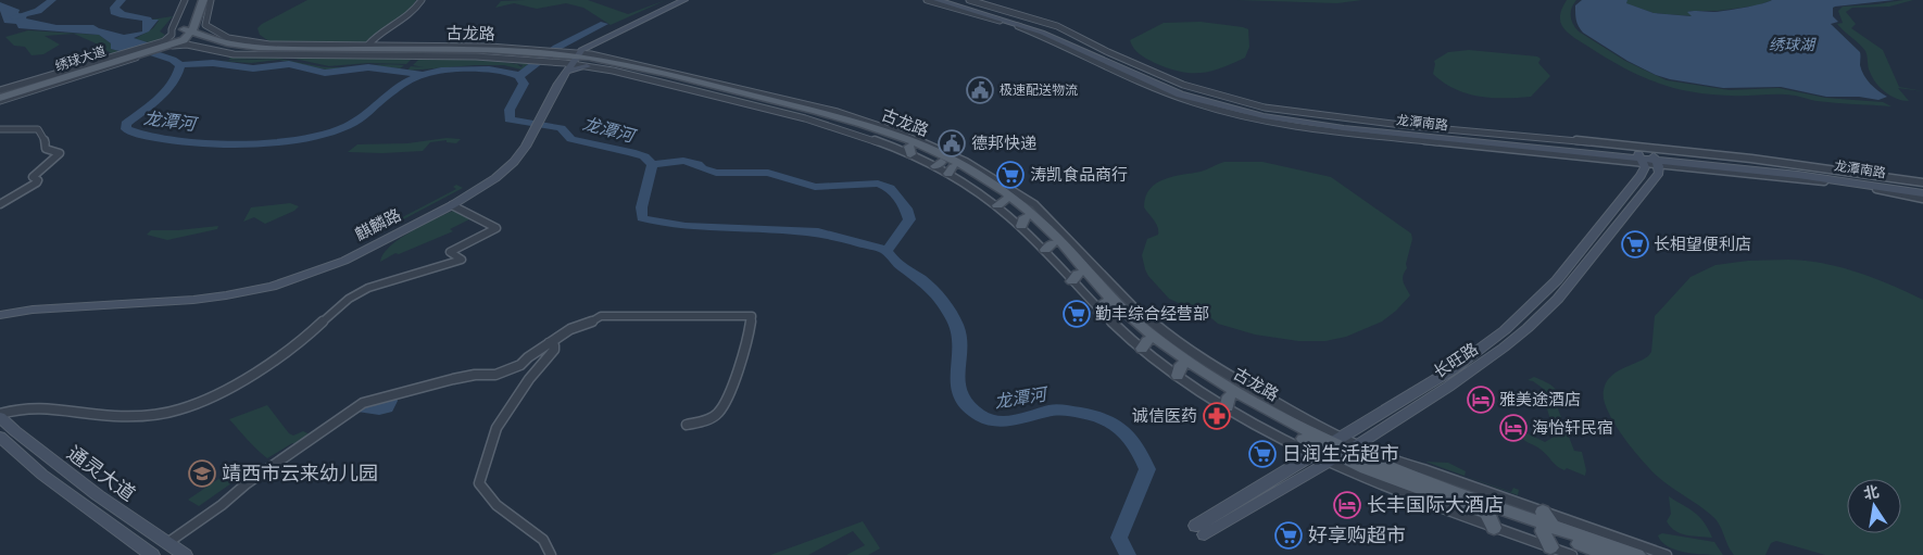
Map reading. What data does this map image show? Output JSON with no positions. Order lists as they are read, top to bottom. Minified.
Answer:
{"streets":{"main road":["古龙路","绣球大道","龙潭南路","麒麟路","长旺路","通灵大道"]},"crossings":[["古龙路","绣球大道"],["古龙路","麒麟路"],["古龙路","长旺路"],["龙潭南路","长旺路"]],"water":["绣球湖","龙潭河"],"places":{"public building":["极速配送物流","德邦快递"],"supermarket":["涛凯食品商行","长相望便利店","勤丰综合经营部","日润生活超市","好享购超市"],"hotel":["雅美途酒店","海怡轩民宿","长丰国际大酒店"],"pharmacy":["诚信医药"],"school or university":["靖西市云来幼儿园"]},"north":"top"}
